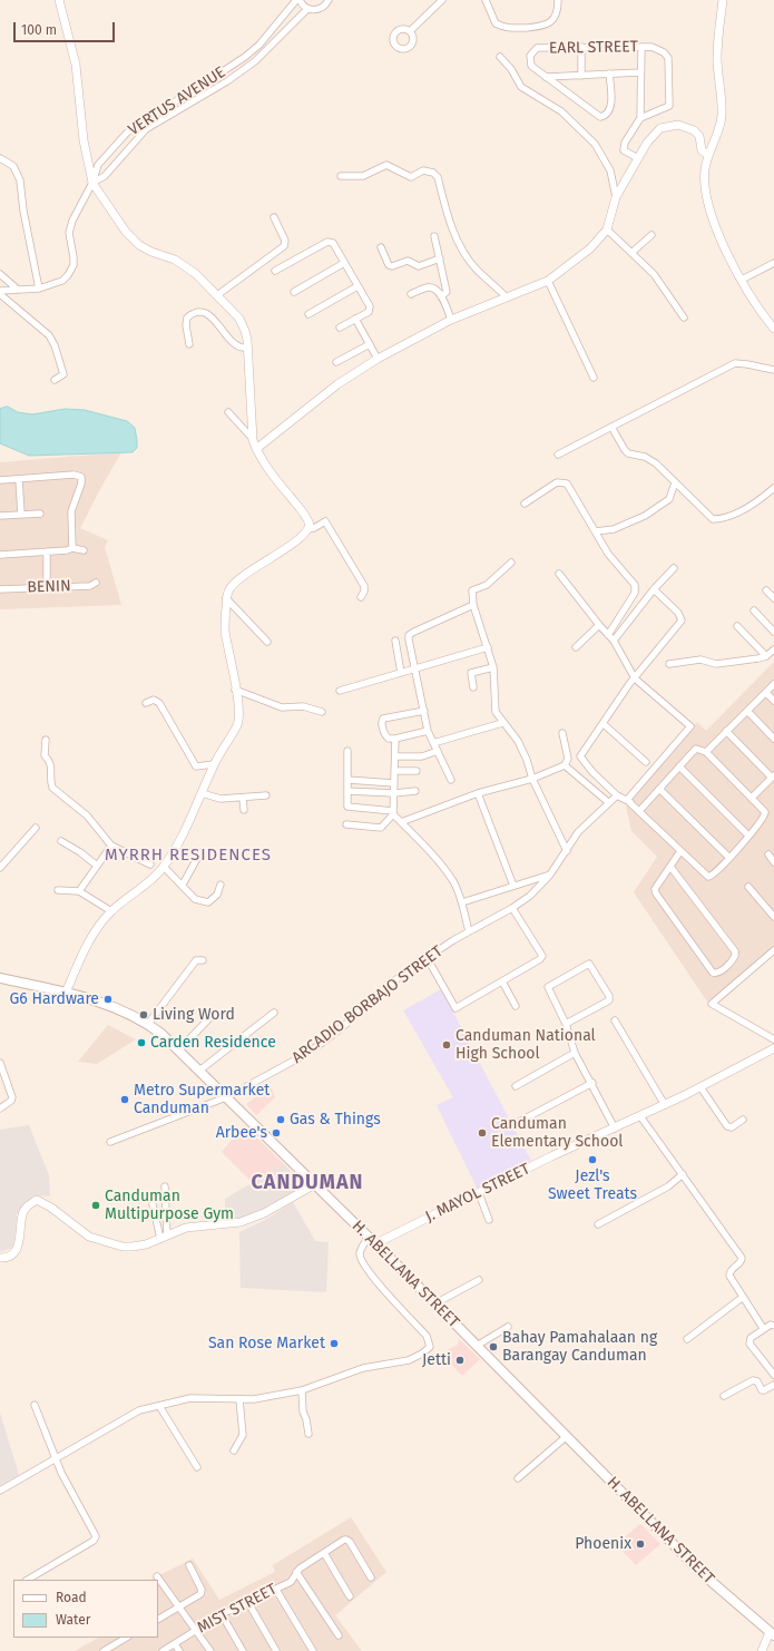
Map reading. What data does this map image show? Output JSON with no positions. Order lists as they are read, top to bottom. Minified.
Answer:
{"streets":{"main road":["H. ABELLANA STREET"],"street":["EARL STREET","VERTUS AVENUE","BENIN","ARCADIO BORBAJO STREET","J. MAYOL STREET","MIST STREET"]},"crossings":[["ARCADIO BORBAJO STREET","H. ABELLANA STREET"],["J. MAYOL STREET","H. ABELLANA STREET"]],"districts":["MYRRH RESIDENCES","CANDUMAN"],"places":["G6 Hardware","Living Word","Carden Residence","Canduman National High School","Metro Supermarket Canduman","Gas & Things","Arbee's","Canduman Elementary School","Jezl's Sweet Treats","Canduman Multipurpose Gym","San Rose Market","Bahay Pamahalaan ng Barangay Canduman","Jetti","Phoenix"],"legend":["Road","Water"],"scale_bar":"100 m"}
